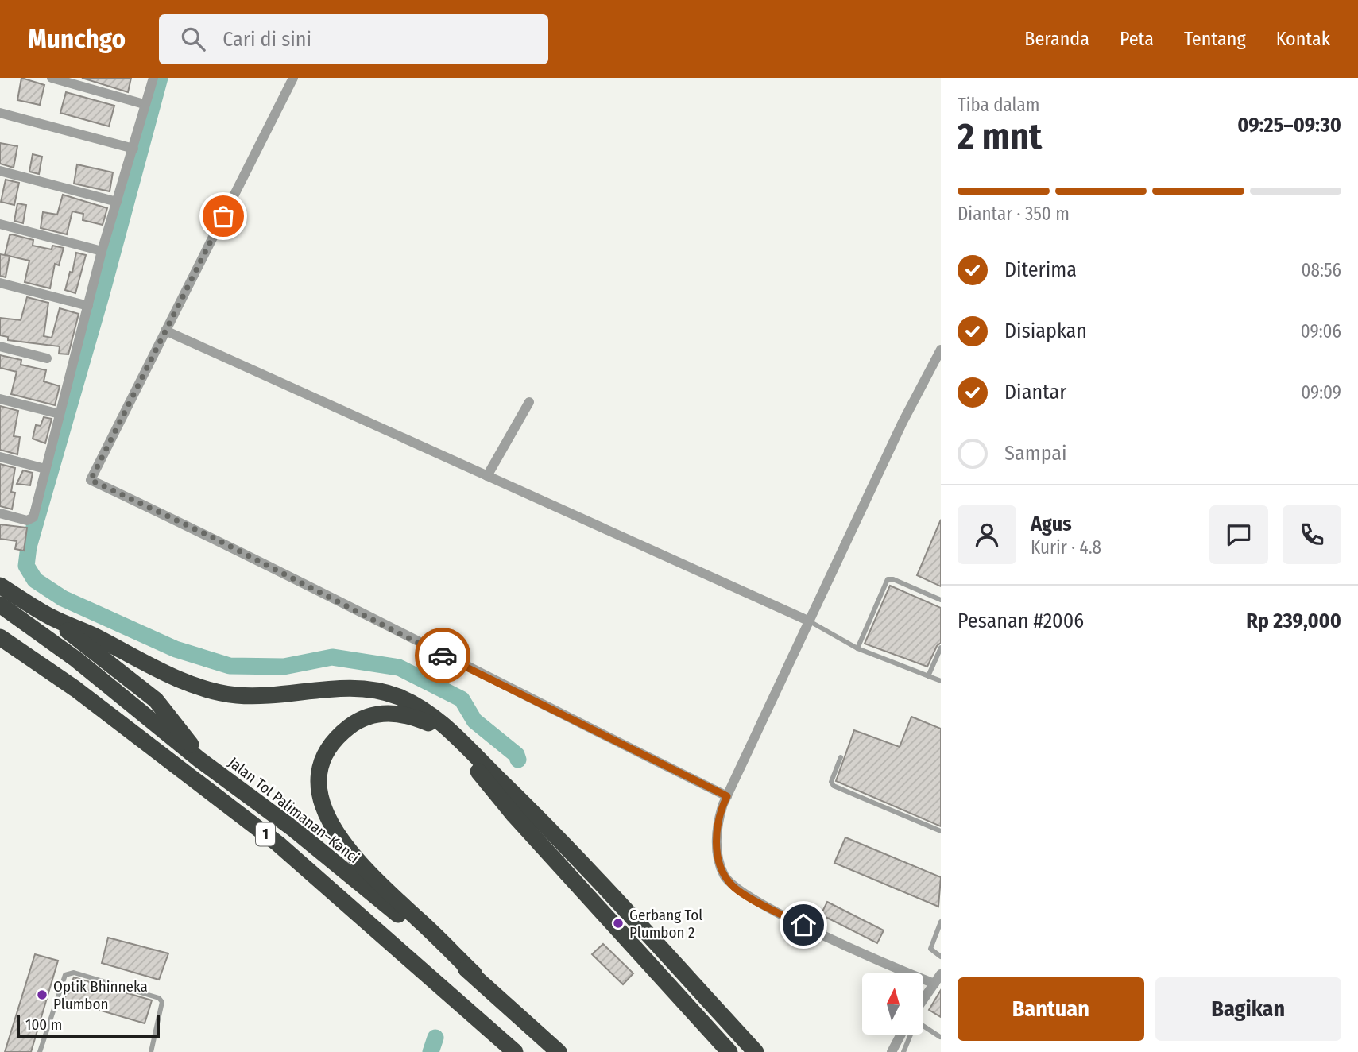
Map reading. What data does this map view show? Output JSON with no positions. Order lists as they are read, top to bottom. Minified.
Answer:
{"streets":{"highway":["Jalan Tol Palimanan–Kanci","1"]},"places":["Gerbang Tol Plumbon 2","Optik Bhinneka Plumbon"],"scale_bar":"100 m","north":"top","page":{"header":"Munchgo","search":"Cari di sini","nav":["Beranda","Peta","Tentang","Kontak"],"heading":["2 mnt","Tiba dalam","09:25–09:30"],"panel":["Agus","Kurir · 4.8","Pesanan #2006","Rp 239,000"],"bar":"Diantar · 350 m","list":[["Diterima","08:56"],["Disiapkan","09:06"],["Diantar","09:09"],"Sampai"],"buttons":["Bantuan","Bagikan"],"scale":"100 m"}}
